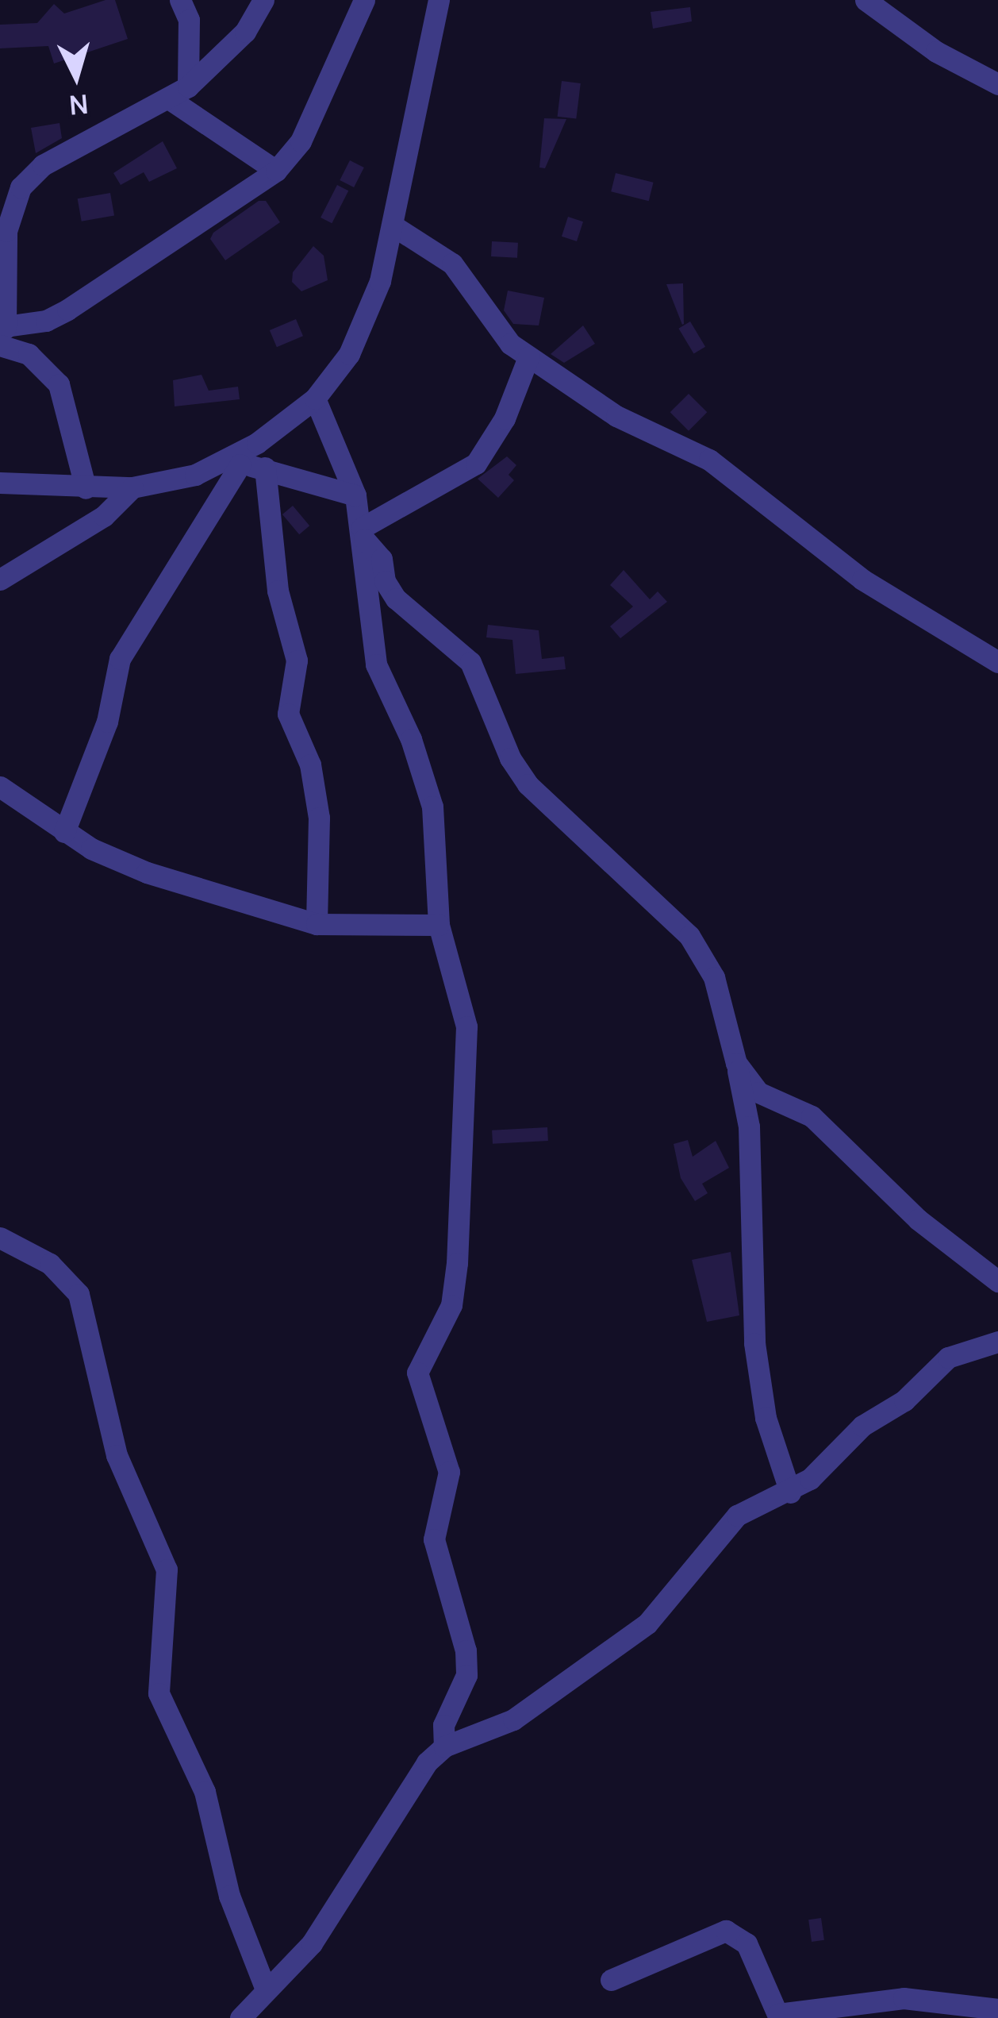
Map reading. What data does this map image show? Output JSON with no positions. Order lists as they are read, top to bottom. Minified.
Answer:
{"north":"bottom"}
